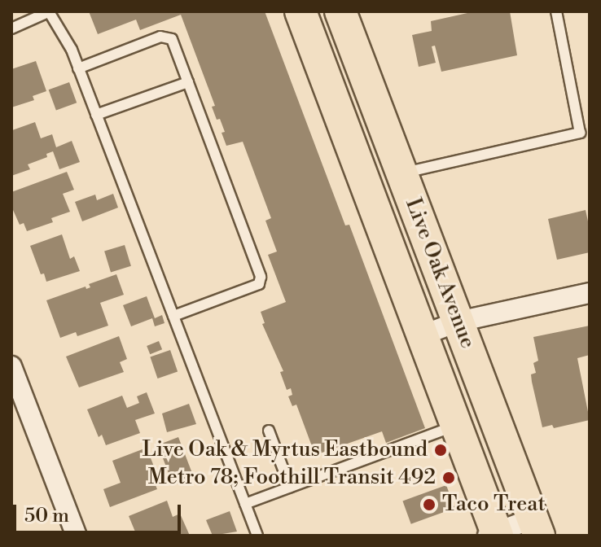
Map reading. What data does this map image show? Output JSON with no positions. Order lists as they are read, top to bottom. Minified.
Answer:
{"streets":{"main road":["Live Oak Avenue"]},"places":["Live Oak & Myrtus Eastbound","Metro 78; Foothill Transit 492","Taco Treat"],"scale_bar":"50 m"}
